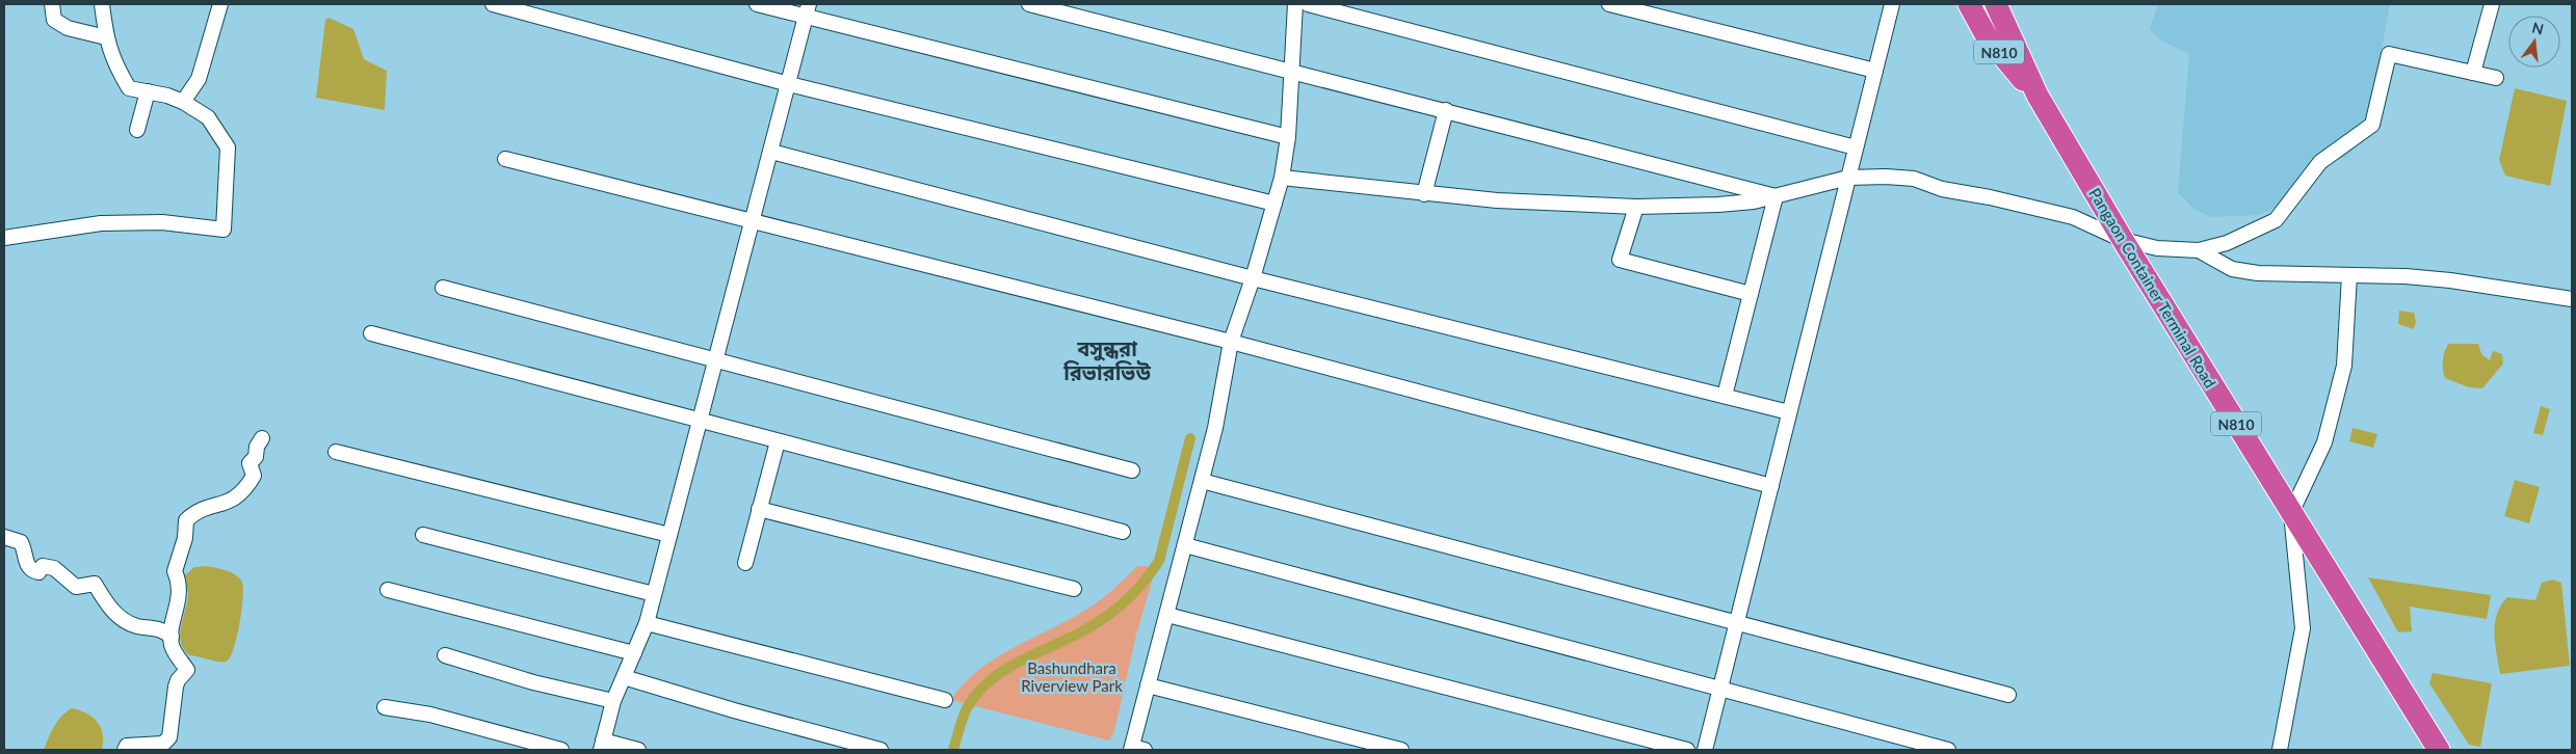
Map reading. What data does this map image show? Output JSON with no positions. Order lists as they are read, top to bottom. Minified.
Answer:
{"streets":{"highway":["N810","Pangaon Container Terminal Road"]},"crossings":[["N810","Pangaon Container Terminal Road"]],"districts":["বসুন্ধরা রিভারভিউ"],"parks":["Bashundhara Riverview Park"],"north":"top"}
